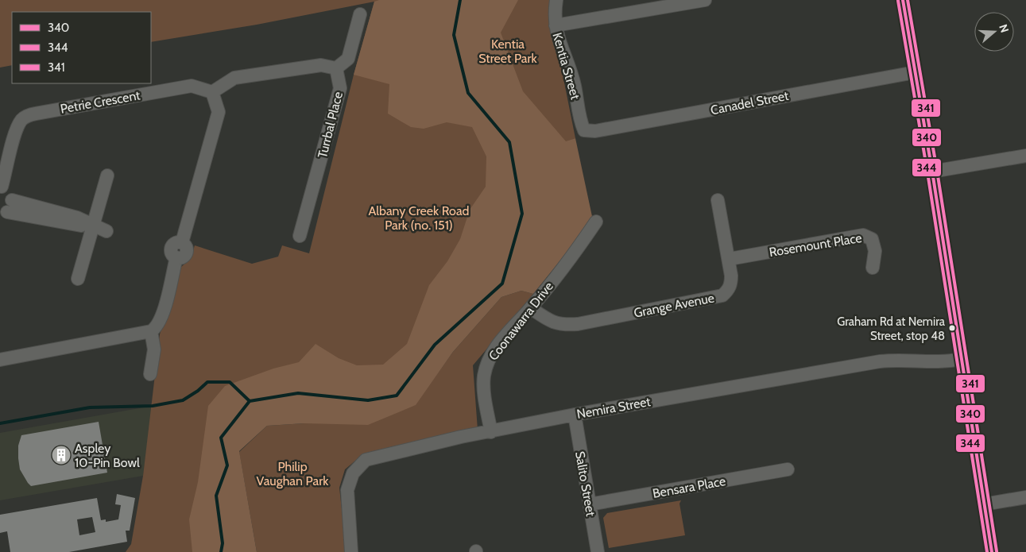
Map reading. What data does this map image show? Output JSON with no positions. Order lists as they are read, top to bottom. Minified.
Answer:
{"streets":{"street":["Kentia Street","Petrie Crescent","Canadel Street","Turrbal Place","Rosemount Place","Grange Avenue","Coonawarra Drive","Nemira Street","Salito Street","Bensara Place"]},"crossings":[["Kentia Street","Canadel Street"],["Rosemount Place","Grange Avenue"],["Grange Avenue","Coonawarra Drive"],["Coonawarra Drive","Nemira Street"],["Nemira Street","Salito Street"],["Salito Street","Bensara Place"]],"parks":["Kentia Street Park","Albany Creek Road Park (no. 151)","Philip Vaughan Park"],"places":{"other":["Graham Rd at Nemira Street, stop 48"],"building":["Aspley 10-Pin Bowl"]},"lines":["transit line 340","transit line 341","transit line 344"],"legend":["340","344","341"],"north":"right"}
